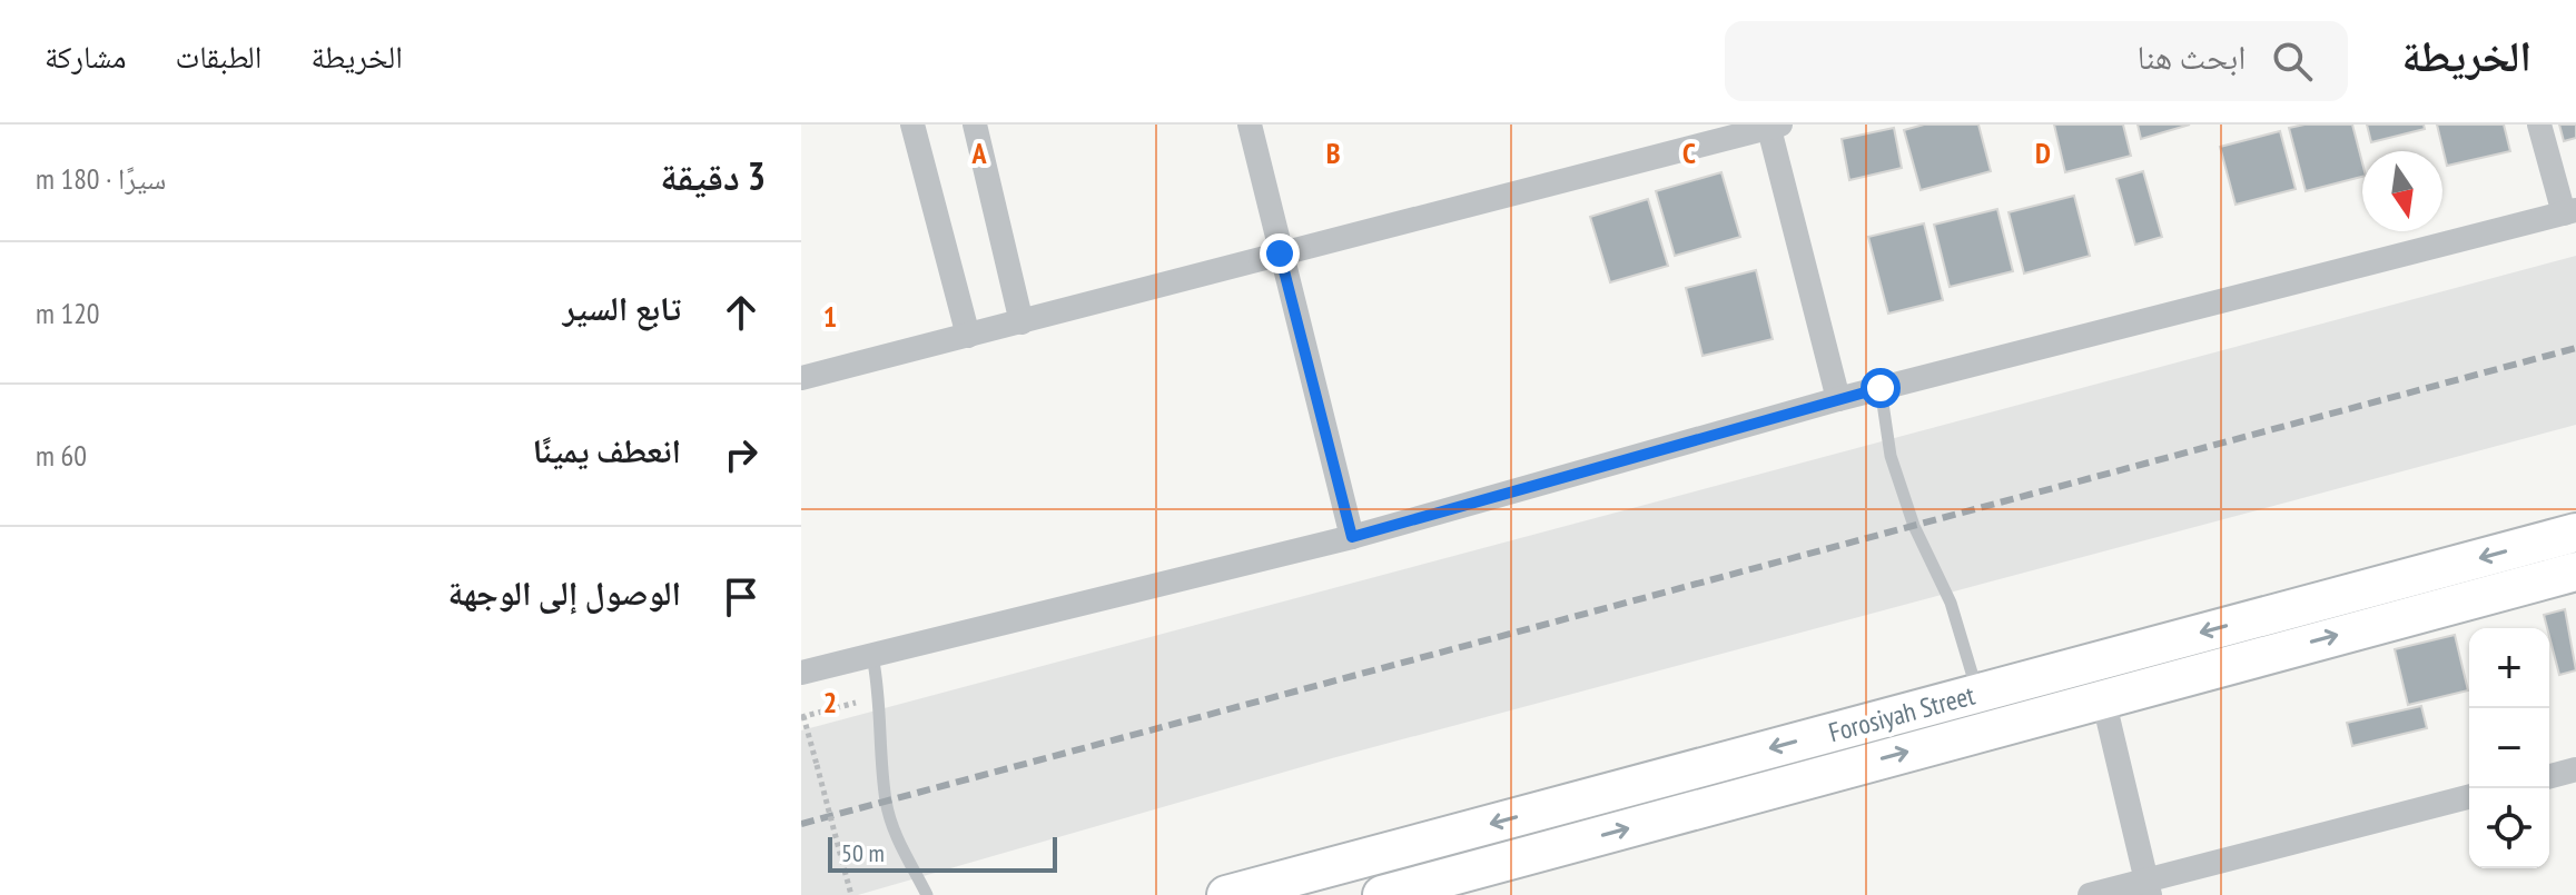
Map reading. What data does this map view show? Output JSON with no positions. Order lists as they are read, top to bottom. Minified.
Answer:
{"streets":{"main road":["Forosiyah Street"]},"scale_bar":"50 m","north":"bottom","page":{"header":"الخريطة","search":"ابحث هنا","nav":["الخريطة","الطبقات","مشاركة"],"heading":["3 دقيقة","سيرًا · 180 m"],"list":[["تابع السير","120 m"],["انعطف يمينًا","60 m"],"الوصول إلى الوجهة"],"map_buttons":["+","−"],"scale":"50 m"},"grid":{"columns":["A","B","C","D"],"rows":["1","2"]}}
